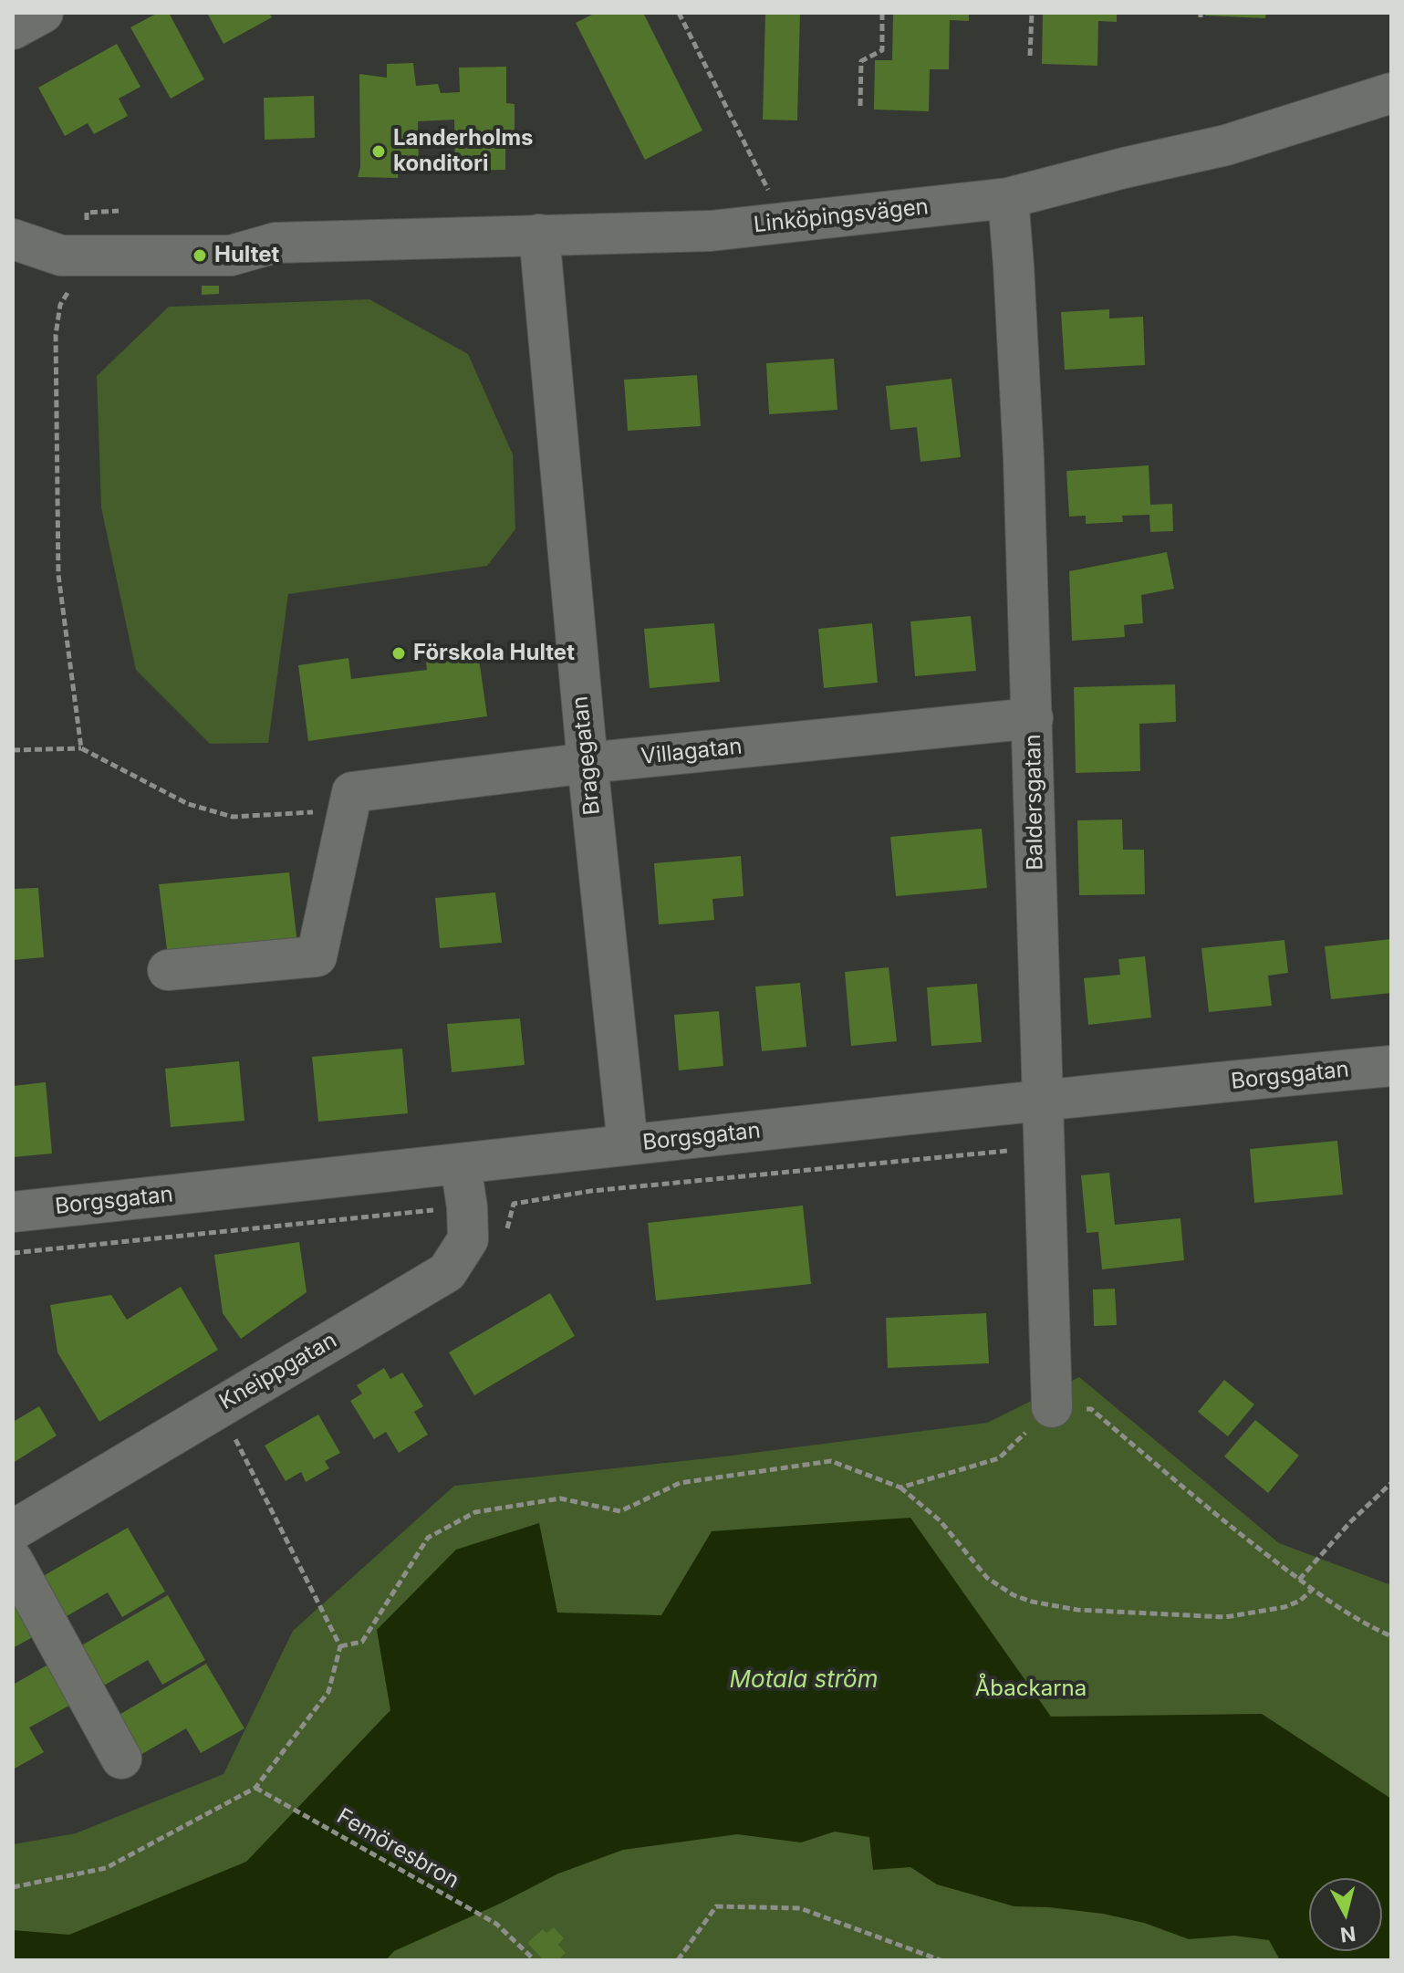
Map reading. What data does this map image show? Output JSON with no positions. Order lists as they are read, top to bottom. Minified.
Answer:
{"streets":{"street":["Linköpingsvägen","Villagatan","Bragegatan","Baldersgatan","Borgsgatan","Kneippgatan"],"path":["Femöresbron"]},"crossings":[["Linköpingsvägen","Bragegatan"],["Linköpingsvägen","Baldersgatan"],["Villagatan","Bragegatan"],["Villagatan","Baldersgatan"],["Bragegatan","Borgsgatan"],["Baldersgatan","Borgsgatan"],["Borgsgatan","Kneippgatan"]],"water":["Motala ström"],"parks":["Åbackarna"],"places":["Landerholms konditori","Hultet","Förskola Hultet"],"north":"bottom"}
